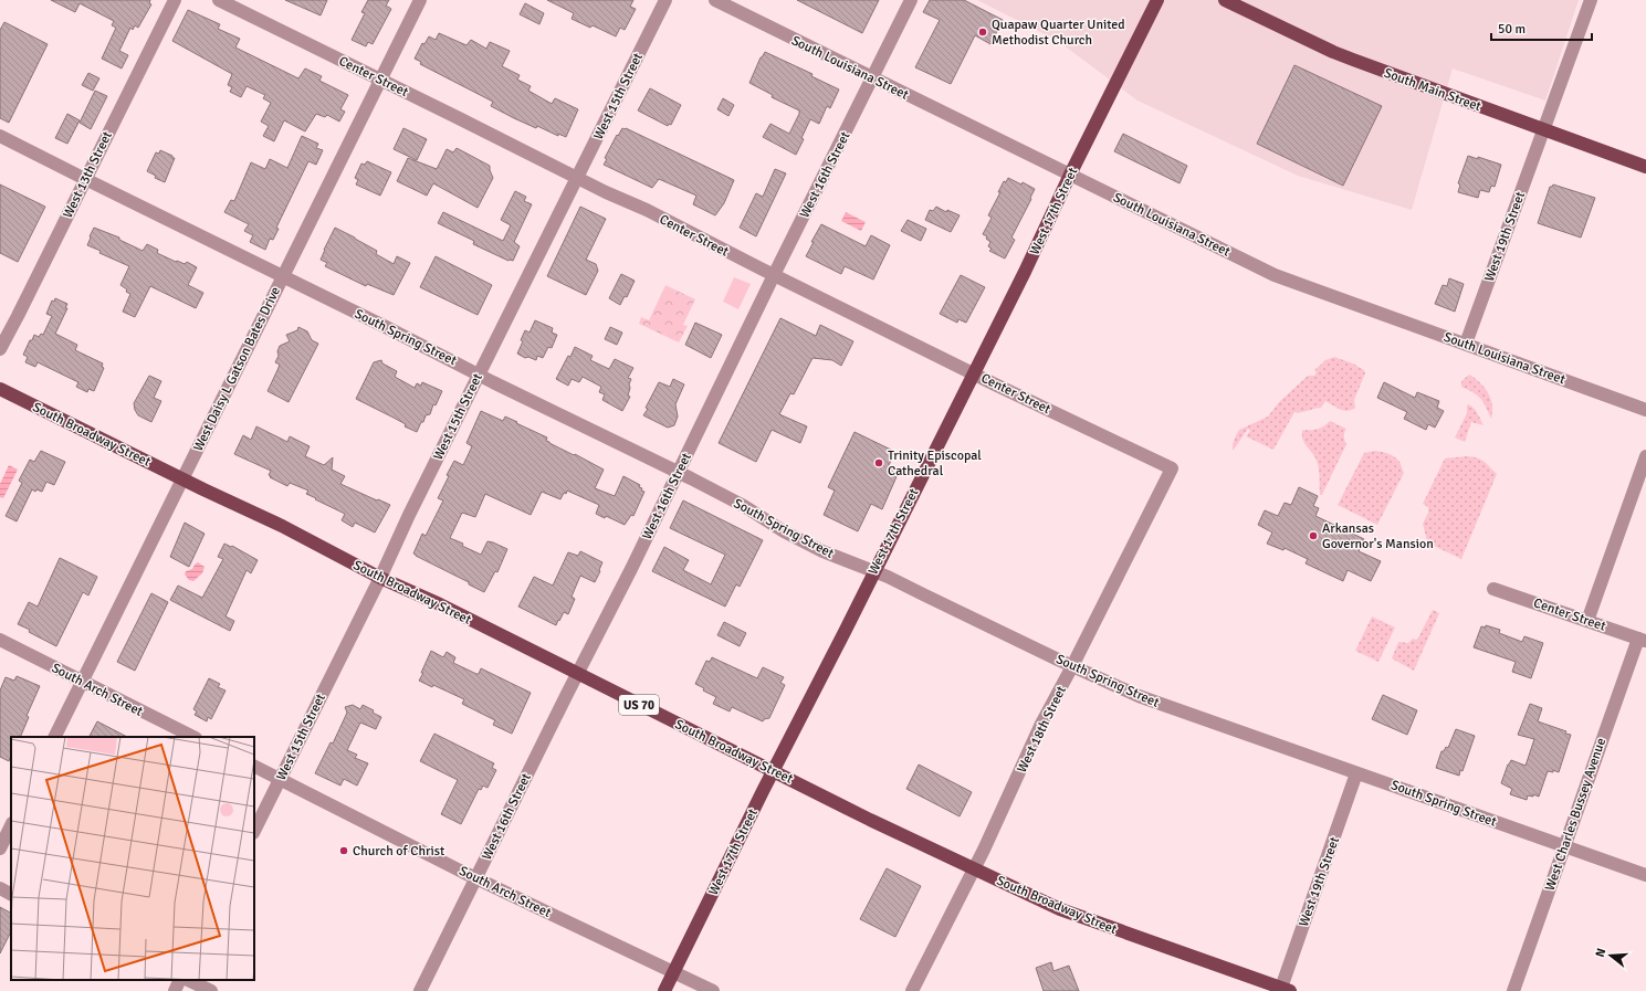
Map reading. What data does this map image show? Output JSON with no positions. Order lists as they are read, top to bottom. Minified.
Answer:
{"streets":{"main road":["South Main Street","West 17th Street","South Broadway Street","US 70"],"street":["South Louisiana Street","Center Street","West 15th Street","West 13th Street","West 16th Street","West 19th Street","South Spring Street","West Daisy L Gatson Bates Drive","South Arch Street","West 18th Street","West Charles Bussey Avenue"]},"crossings":[["South Louisiana Street","West 16th Street"],["South Louisiana Street","West 17th Street"],["South Louisiana Street","West 19th Street"],["Center Street","West 15th Street"],["Center Street","West 16th Street"],["Center Street","West 17th Street"],["Center Street","West Daisy L Gatson Bates Drive"],["Center Street","West 18th Street"],["Center Street","West Charles Bussey Avenue"],["South Main Street","West 19th Street"],["West 15th Street","South Spring Street"],["West 15th Street","South Broadway Street"],["West 15th Street","South Arch Street"],["West 13th Street","South Spring Street"],["West 16th Street","South Spring Street"],["West 16th Street","South Broadway Street"],["West 16th Street","South Arch Street"],["West 17th Street","South Spring Street"],["West 17th Street","South Broadway Street"],["West 17th Street","South Arch Street"],["West 19th Street","South Spring Street"],["West 19th Street","South Broadway Street"],["South Spring Street","West Daisy L Gatson Bates Drive"],["South Spring Street","West 18th Street"],["South Spring Street","West Charles Bussey Avenue"],["West Daisy L Gatson Bates Drive","South Broadway Street"],["West Daisy L Gatson Bates Drive","South Arch Street"],["South Broadway Street","West 18th Street"]],"places":["Quapaw Quarter United Methodist Church","Trinity Episcopal Cathedral","Arkansas Governor's Mansion","Church of Christ"],"scale_bar":"50 m","north":"left"}
